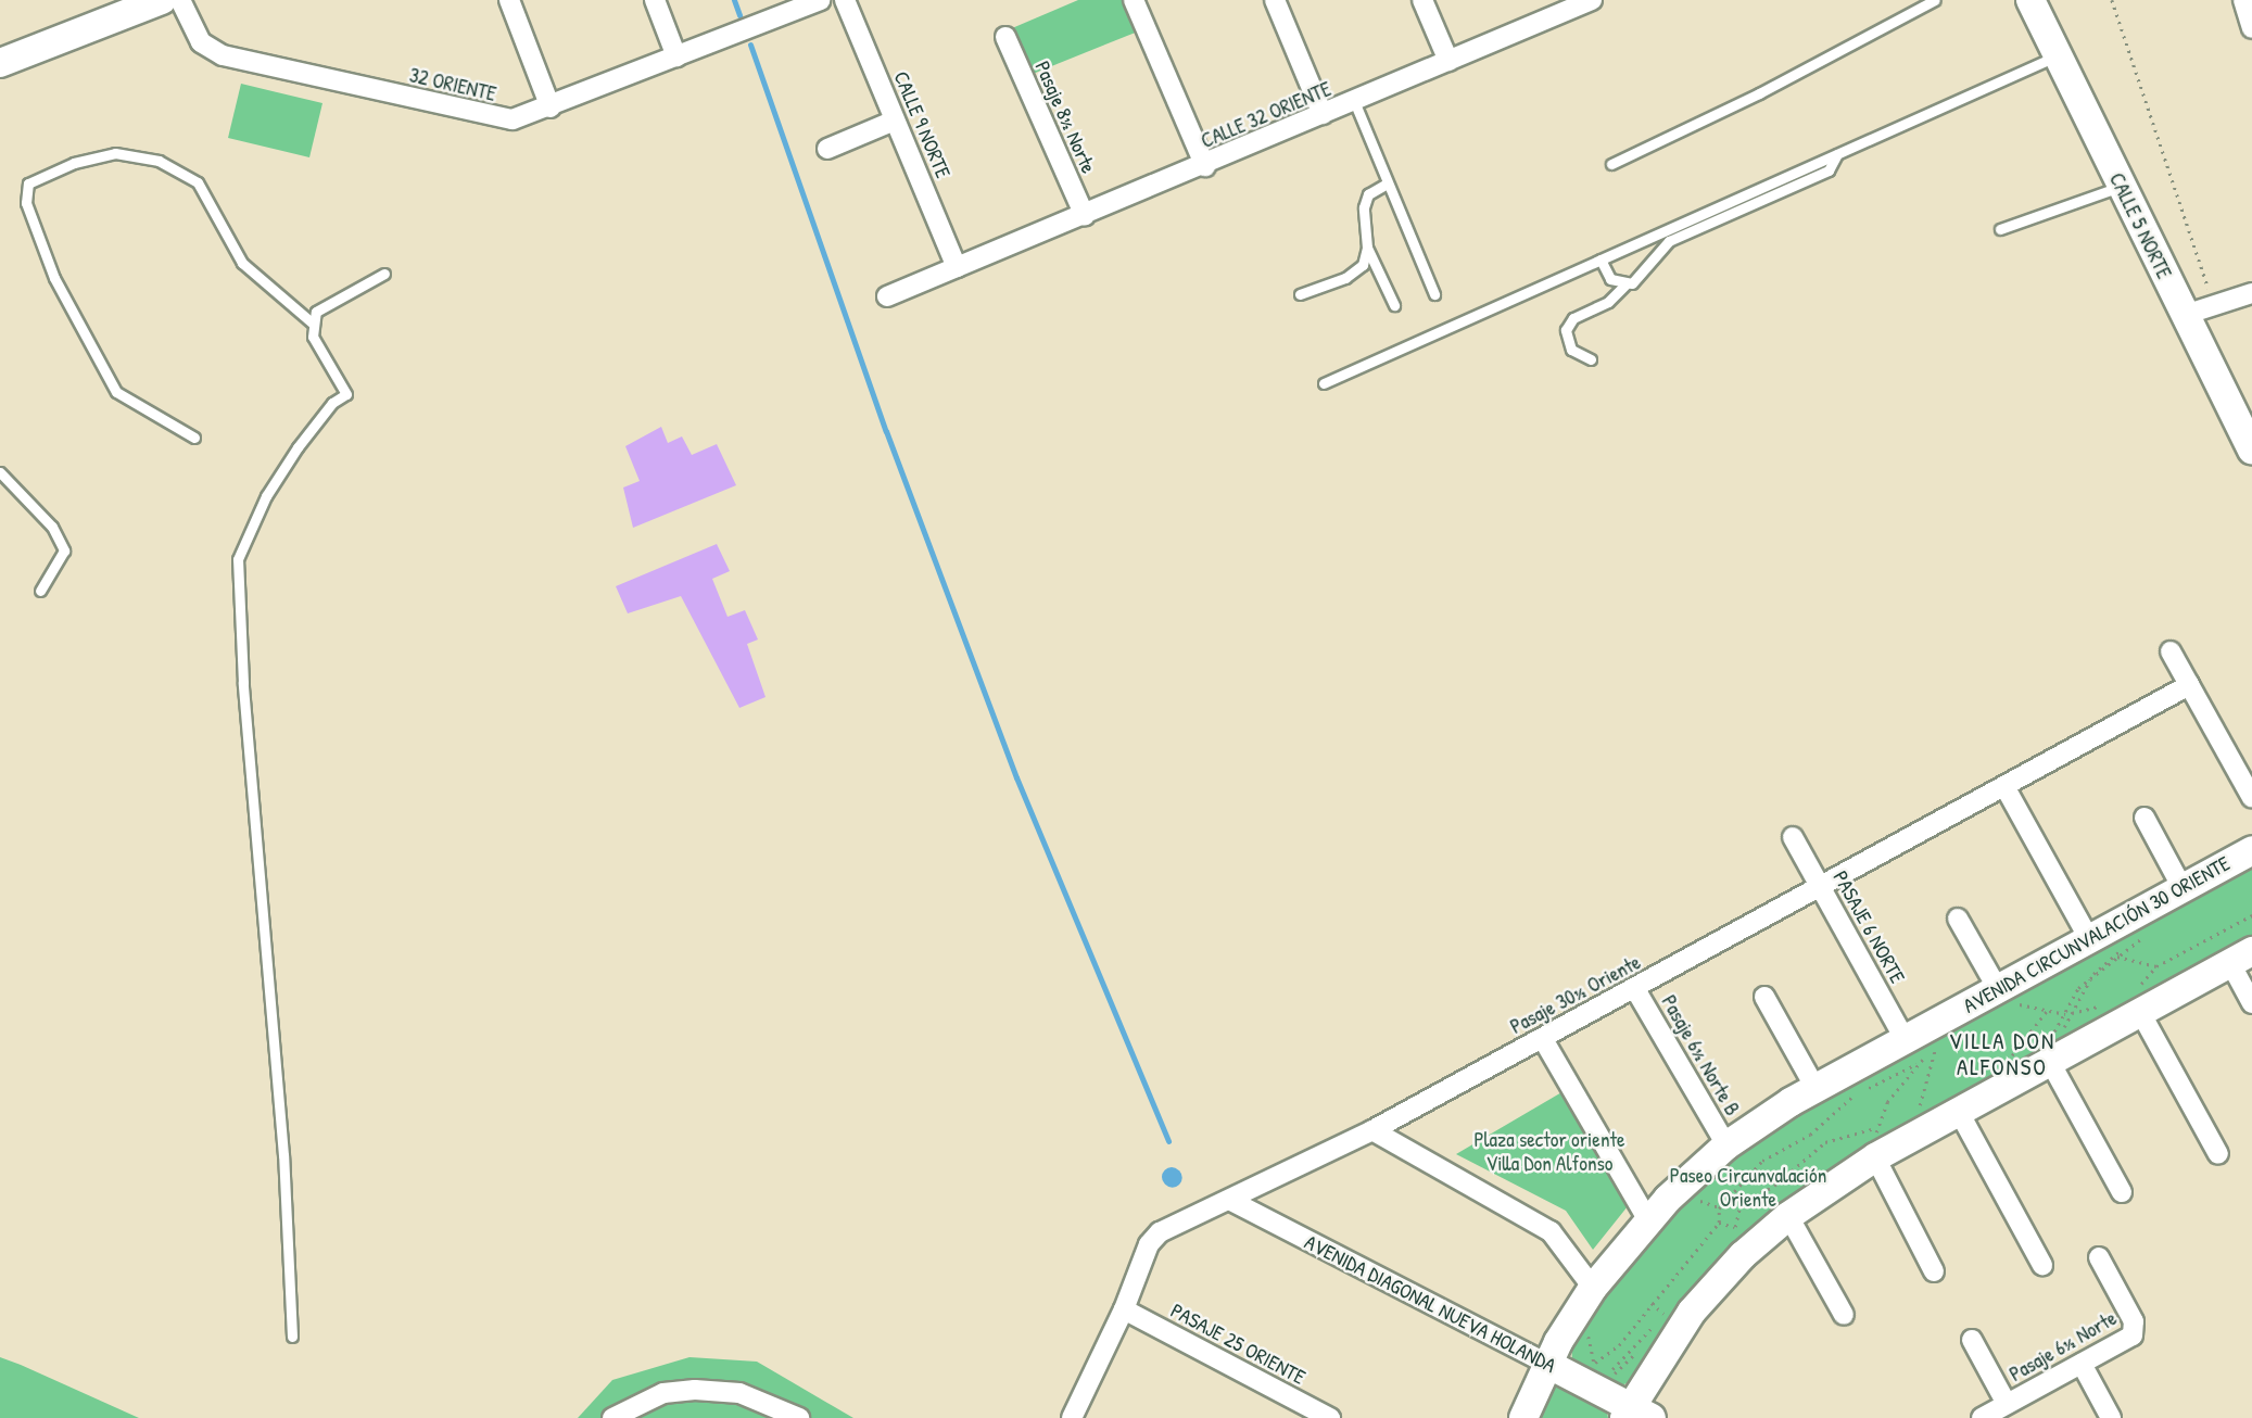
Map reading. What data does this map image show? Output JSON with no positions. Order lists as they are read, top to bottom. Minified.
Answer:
{"streets":{"street":["32 ORIENTE","CALLE 32 ORIENTE","Pasaje 8½ Norte","CALLE 9 NORTE","CALLE 5 NORTE","PASAJE 6 NORTE","AVENIDA CIRCUNVALACIÓN 30 ORIENTE","Pasaje 30½ Oriente","Pasaje 6½ Norte B","AVENIDA DIAGONAL NUEVA HOLANDA","PASAJE 25 ORIENTE","Pasaje 6½ Norte"]},"crossings":[["CALLE 32 ORIENTE","Pasaje 8½ Norte"],["CALLE 32 ORIENTE","CALLE 9 NORTE"],["PASAJE 6 NORTE","AVENIDA CIRCUNVALACIÓN 30 ORIENTE"],["PASAJE 6 NORTE","Pasaje 30½ Oriente"],["AVENIDA CIRCUNVALACIÓN 30 ORIENTE","Pasaje 6½ Norte B"],["AVENIDA CIRCUNVALACIÓN 30 ORIENTE","AVENIDA DIAGONAL NUEVA HOLANDA"],["Pasaje 30½ Oriente","Pasaje 6½ Norte B"],["Pasaje 30½ Oriente","AVENIDA DIAGONAL NUEVA HOLANDA"],["Pasaje 30½ Oriente","PASAJE 25 ORIENTE"]],"districts":["VILLA DON ALFONSO"],"parks":["Plaza sector oriente Villa Don Alfonso","Paseo Circunvalación Oriente"]}
